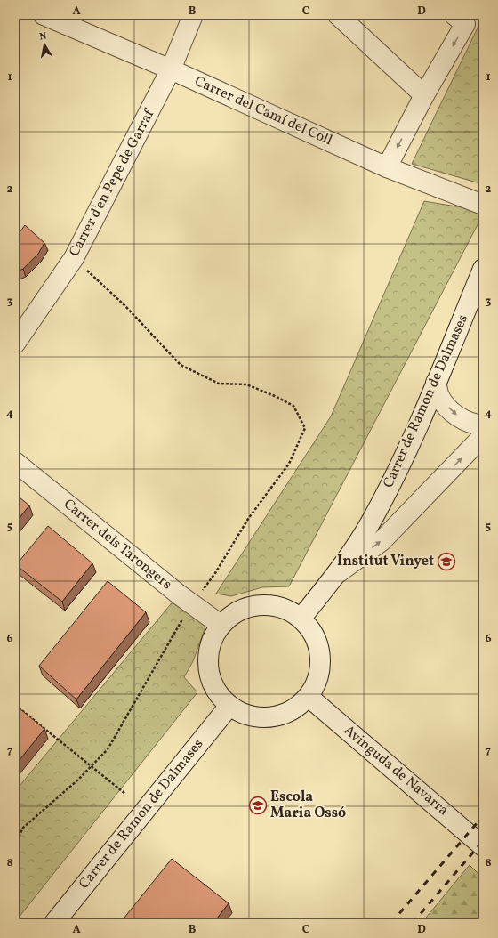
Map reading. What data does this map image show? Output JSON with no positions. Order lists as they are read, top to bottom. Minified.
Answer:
{"streets":{"street":["Carrer del Camí del Coll","Carrer d'en Pepe de Garraf","Carrer de Ramon de Dalmases","Carrer dels Tarongers","Avinguda de Navarra"]},"crossings":[["Carrer del Camí del Coll","Carrer d'en Pepe de Garraf"],["Carrer de Ramon de Dalmases","Carrer dels Tarongers"],["Carrer de Ramon de Dalmases","Avinguda de Navarra"],["Carrer dels Tarongers","Avinguda de Navarra"]],"places":{"school or university":["Institut Vinyet","Escola Maria Ossó"]},"north":"top","grid":{"columns":["A","B","C","D"],"rows":["1","2","3","4","5","6","7","8"]}}
